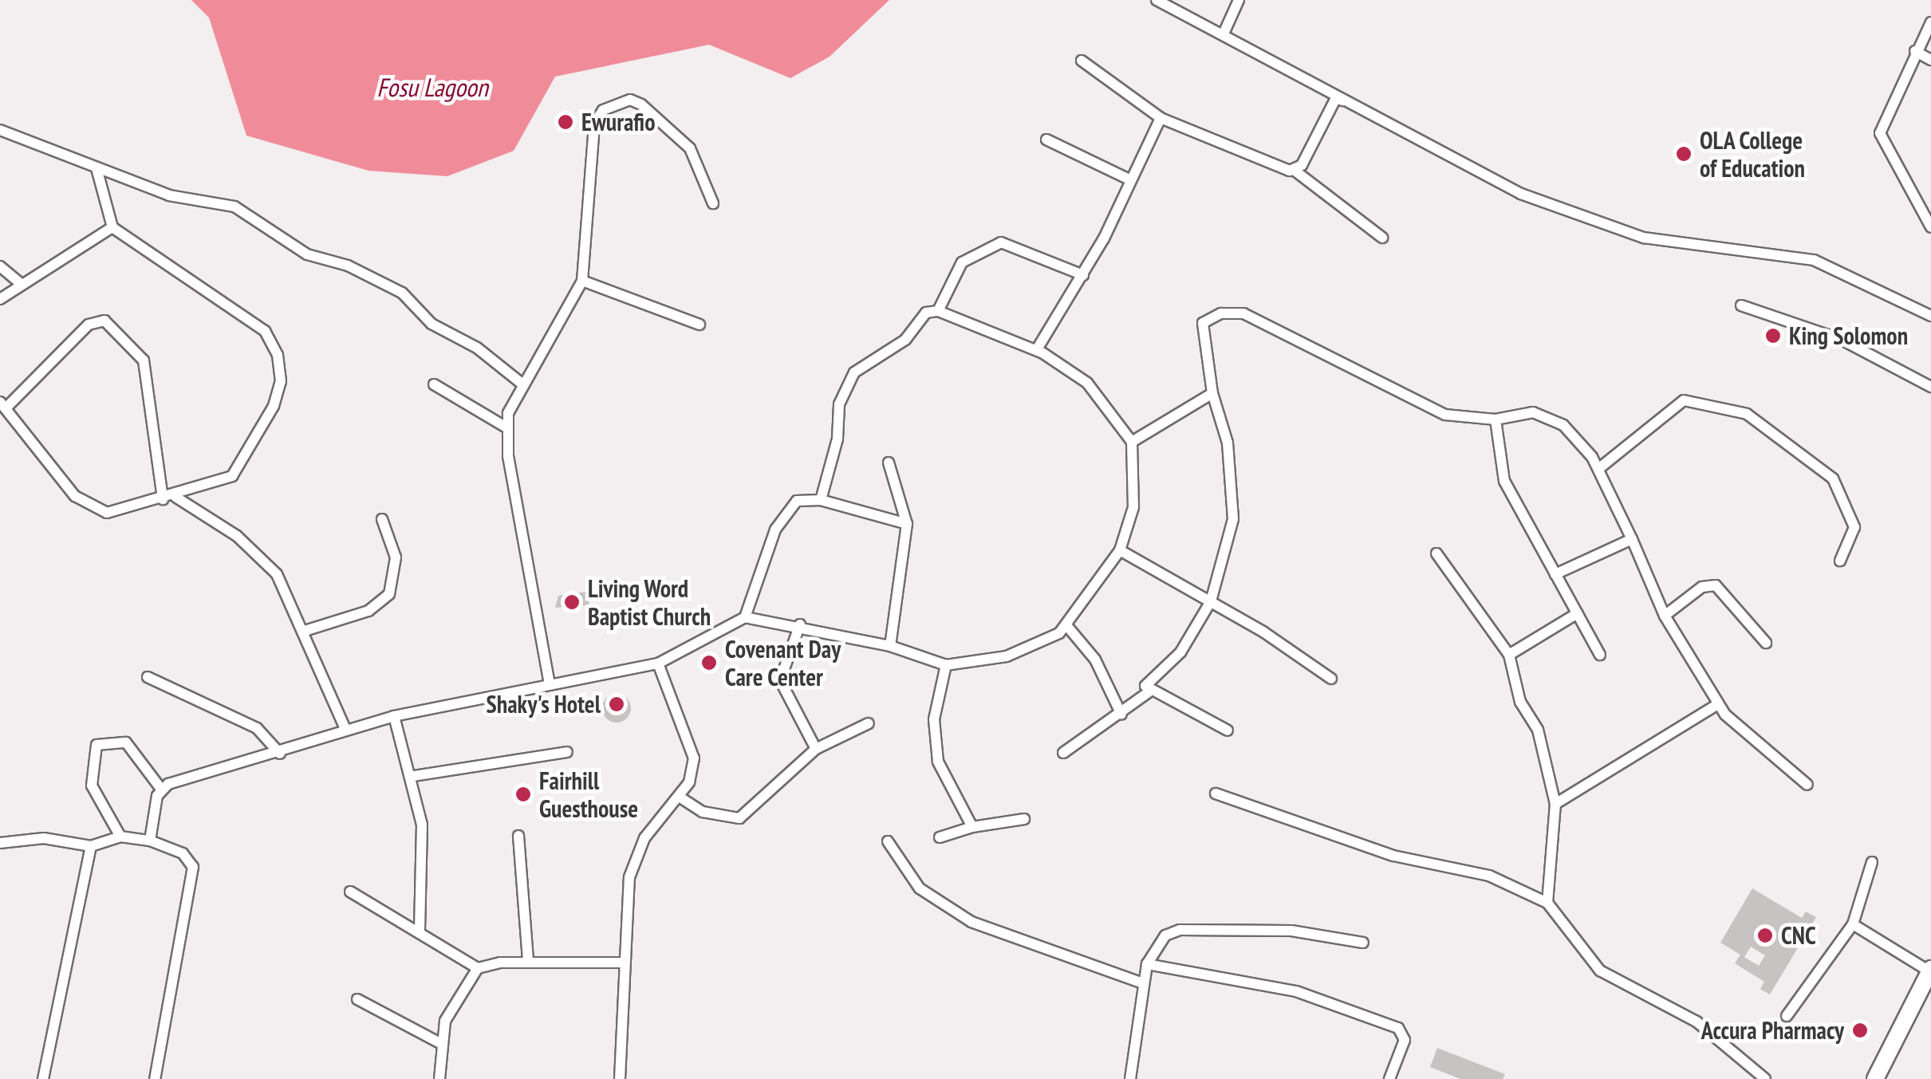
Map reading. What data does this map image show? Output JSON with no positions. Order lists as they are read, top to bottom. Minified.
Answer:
{"water":["Fosu Lagoon"],"places":["Ewurafio","OLA College of Education","King Solomon","Living Word Baptist Church","Covenant Day Care Center","Shaky's Hotel","Fairhill Guesthouse","CNC","Accura Pharmacy"]}
